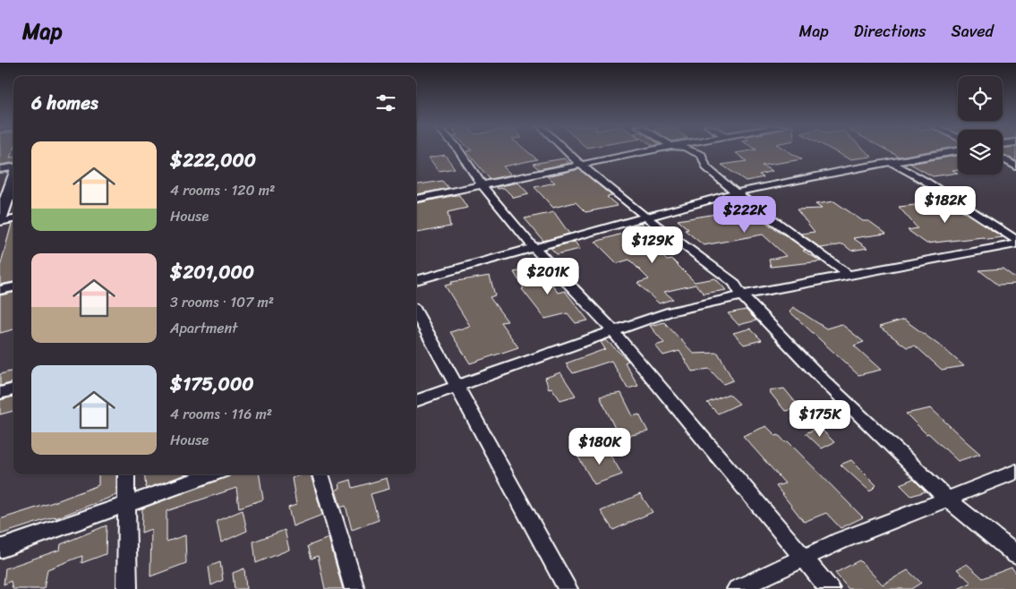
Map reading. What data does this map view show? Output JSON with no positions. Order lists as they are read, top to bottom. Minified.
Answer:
{"page":{"header":"Map","nav":["Map","Directions","Saved"],"heading":"6 homes","list":[{"name":"$222,000","note":"4 rooms · 120 m² · House"},{"name":"$201,000","note":"3 rooms · 107 m² · Apartment"},{"name":"$175,000","note":"4 rooms · 116 m² · House"}],"price":["$182K","$222K","$129K","$201K","$175K","$180K"]}}
